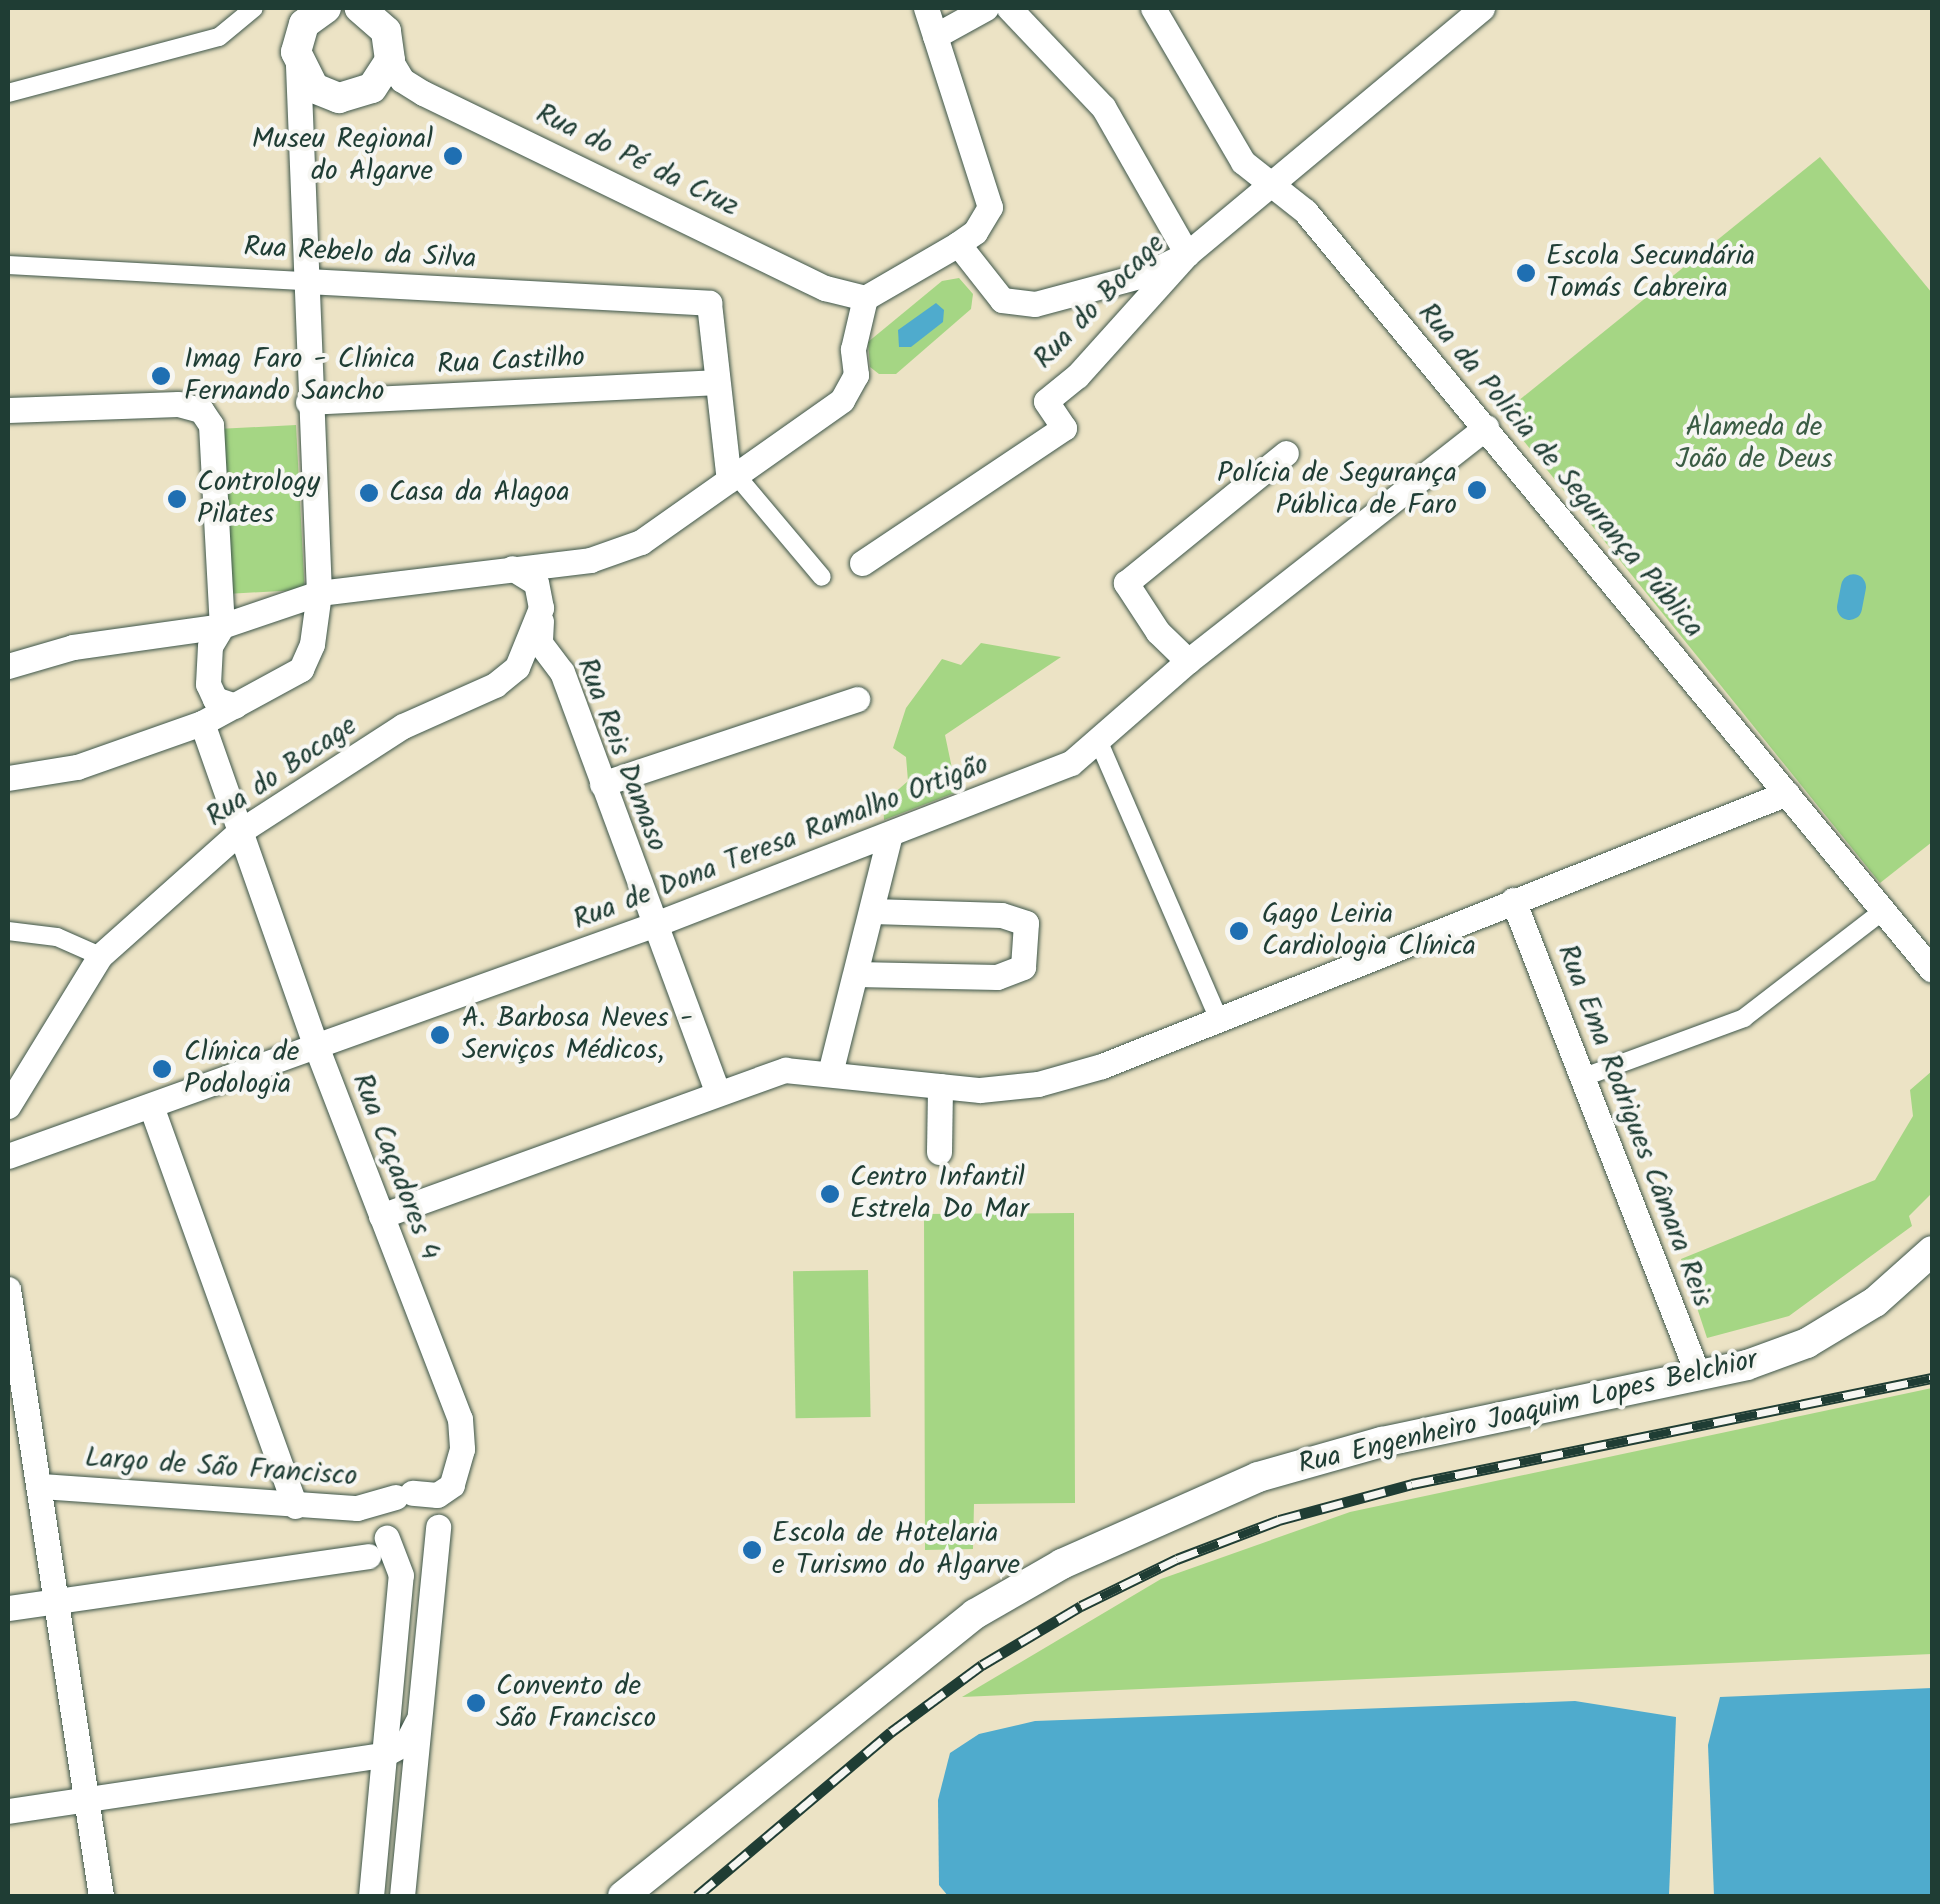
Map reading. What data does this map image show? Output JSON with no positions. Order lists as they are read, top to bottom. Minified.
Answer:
{"streets":{"street":["Rua do Pé da Cruz","Rua Rebelo da Silva","Rua do Bocage","Rua Castilho","Rua da Polícia de Segurança Pública","Rua Reis Damaso","Rua de Dona Teresa Ramalho Ortigão","Rua Ema Rodrigues Câmara Reis","Rua Caçadores 4","Rua Engenheiro Joaquim Lopes Belchior","Largo de São Francisco"]},"crossings":[["Rua Rebelo da Silva","Rua Castilho"],["Rua do Bocage","Rua da Polícia de Segurança Pública"],["Rua do Bocage","Rua Reis Damaso"],["Rua do Bocage","Rua Caçadores 4"],["Rua da Polícia de Segurança Pública","Rua de Dona Teresa Ramalho Ortigão"],["Rua Reis Damaso","Rua de Dona Teresa Ramalho Ortigão"],["Rua de Dona Teresa Ramalho Ortigão","Rua Caçadores 4"],["Rua Ema Rodrigues Câmara Reis","Rua Engenheiro Joaquim Lopes Belchior"],["Rua Caçadores 4","Largo de São Francisco"]],"parks":["Alameda de João de Deus"],"places":["Museu Regional do Algarve","Escola Secundária Tomás Cabreira","Imag Faro - Clínica Fernando Sancho","Polícia de Segurança Pública de Faro","Casa da Alagoa","Contrology Pilates","Gago Leiria Cardiologia Clínica","A. Barbosa Neves - Serviços Médicos,","Clínica de Podologia","Centro Infantil Estrela Do Mar","Escola de Hotelaria e Turismo do Algarve","Convento de São Francisco"]}
